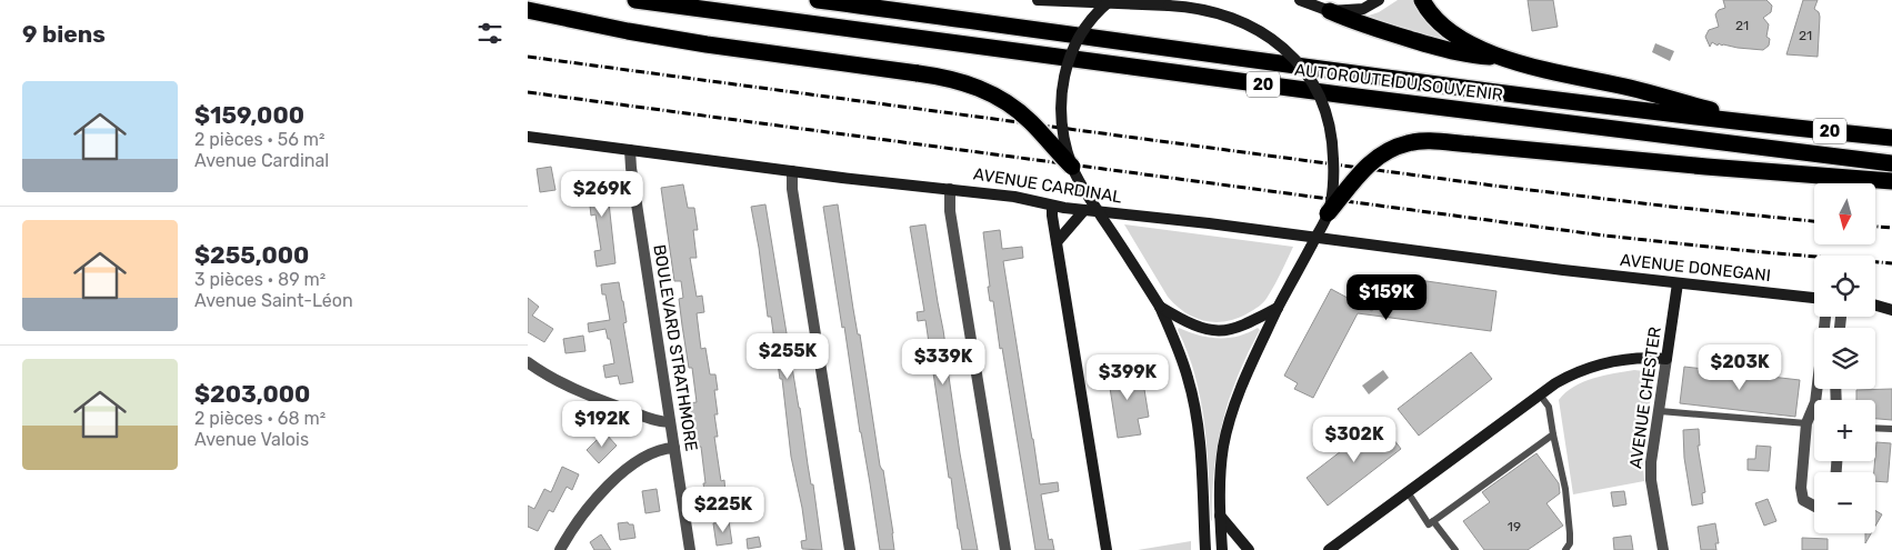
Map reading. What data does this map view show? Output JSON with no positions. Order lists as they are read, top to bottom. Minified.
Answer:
{"streets":{"highway":["AUTOROUTE DU SOUVENIR","20"],"main road":["AVENUE CARDINAL","AVENUE DONEGANI","AVENUE CHESTER"],"street":["BOULEVARD STRATHMORE"]},"crossings":[["AVENUE CARDINAL","AVENUE DONEGANI"],["AVENUE CARDINAL","BOULEVARD STRATHMORE"],["AVENUE DONEGANI","AVENUE CHESTER"]],"house_numbers":["21","21","19"],"north":"bottom","page":{"heading":"9 biens","list":[{"name":"$159,000","note":"2 pièces · 56 m² · Avenue Cardinal"},{"name":"$255,000","note":"3 pièces · 89 m² · Avenue Saint-Léon"},{"name":"$203,000","note":"2 pièces · 68 m² · Avenue Valois"}],"price":["$269K","$159K","$255K","$339K","$203K","$399K","$192K","$302K","$225K"],"map_buttons":["+","−"]}}
